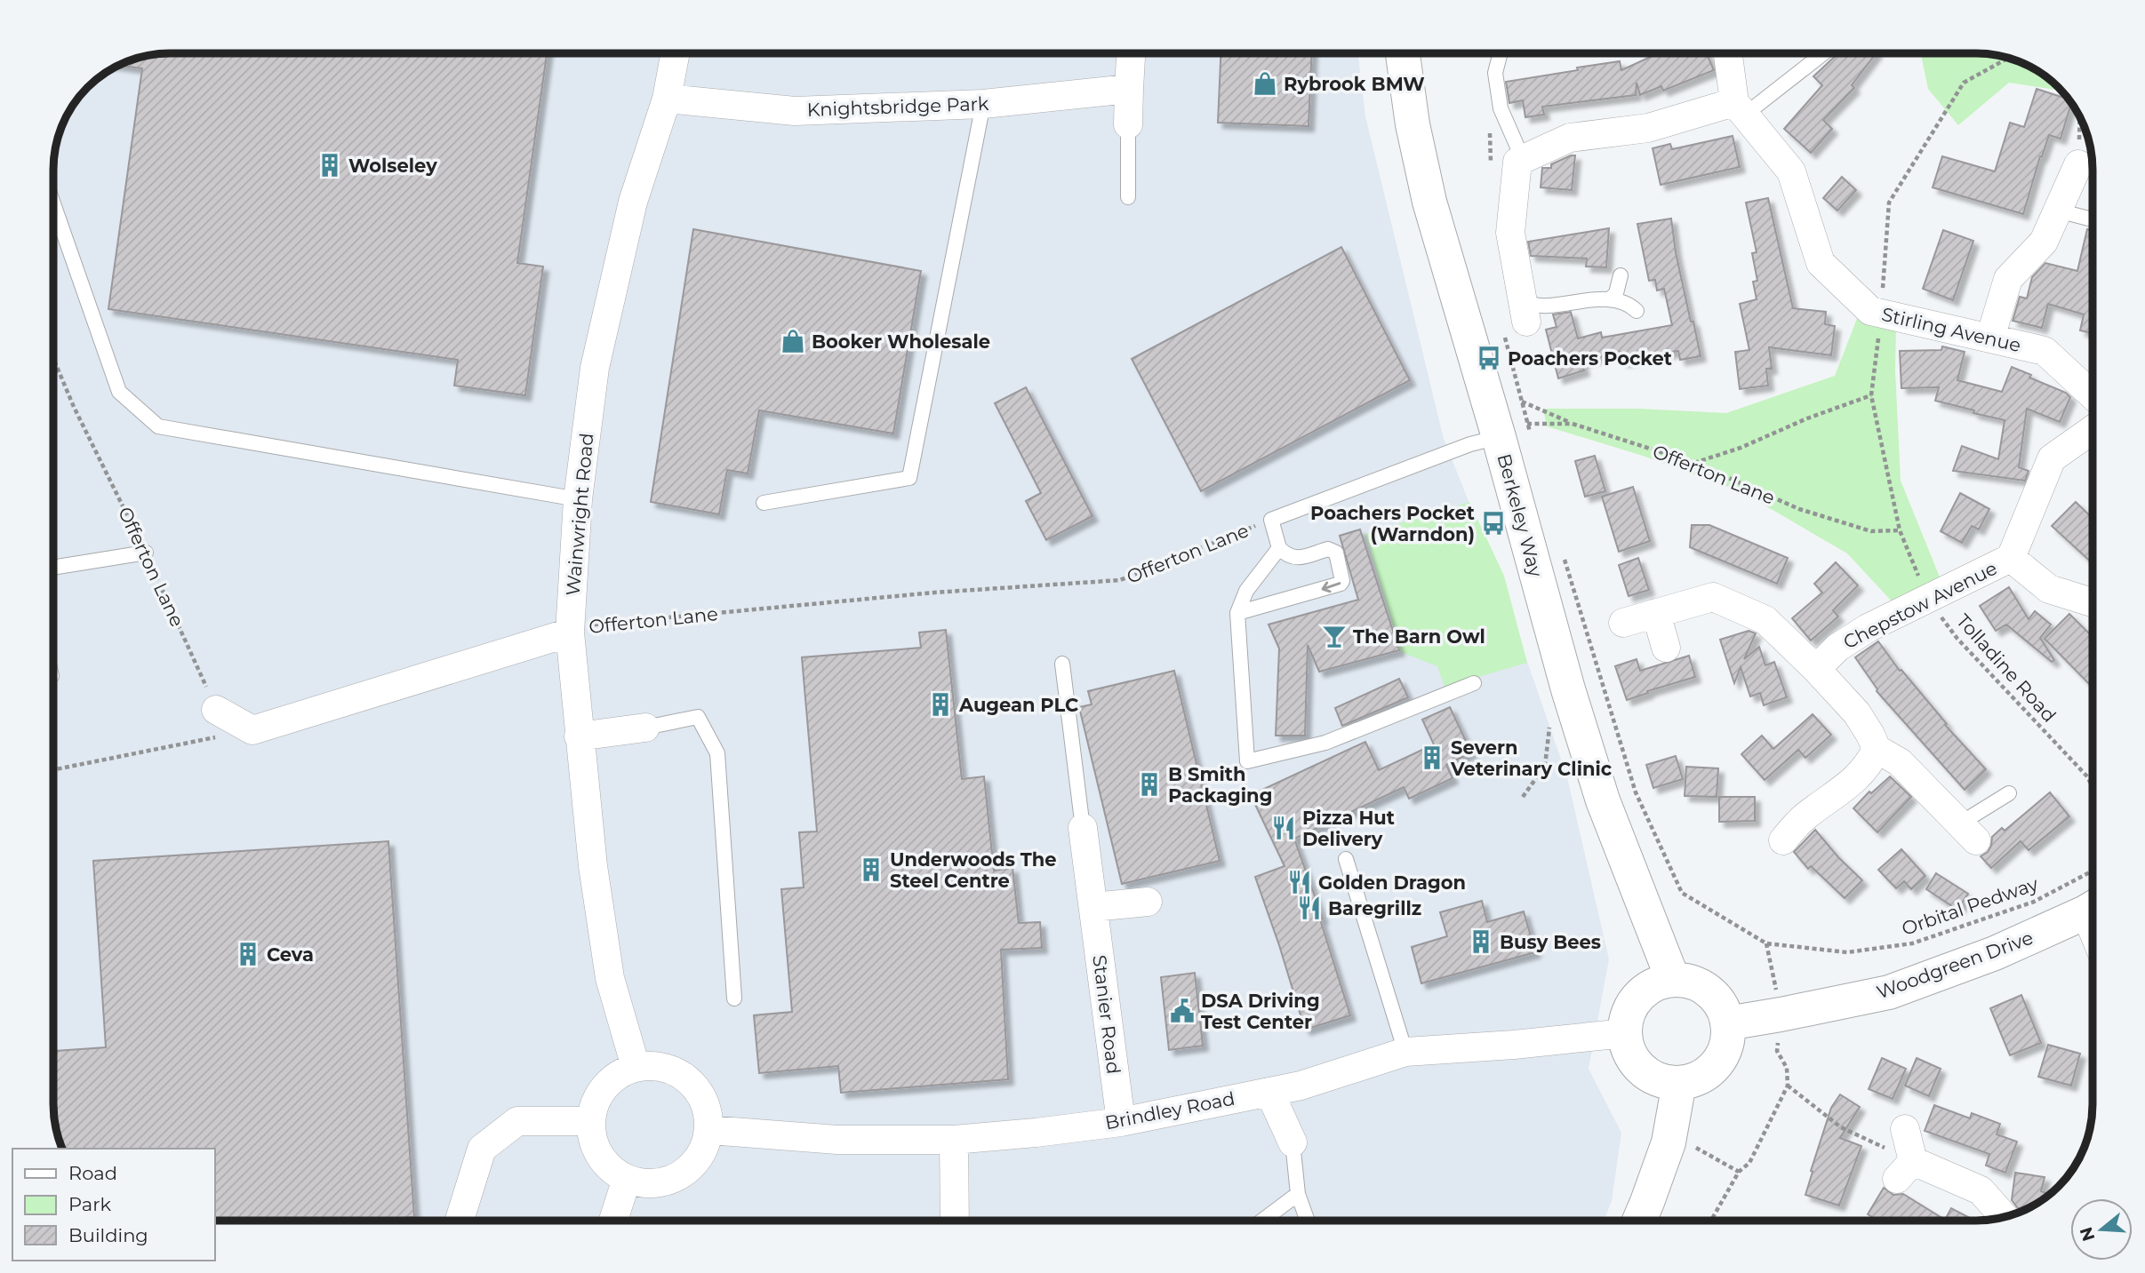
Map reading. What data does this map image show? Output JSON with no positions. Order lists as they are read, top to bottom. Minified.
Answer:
{"streets":{"main road":["Berkeley Way","Woodgreen Drive"],"street":["Knightsbridge Park","Stirling Avenue","Offerton Lane","Wainwright Road","Chepstow Avenue","Stanier Road","Brindley Road"],"path":["Tolladine Road","Orbital Pedway"]},"crossings":[["Knightsbridge Park","Wainwright Road"],["Offerton Lane","Wainwright Road"],["Offerton Lane","Berkeley Way"],["Offerton Lane","Tolladine Road"],["Wainwright Road","Brindley Road"],["Berkeley Way","Woodgreen Drive"],["Berkeley Way","Brindley Road"],["Chepstow Avenue","Tolladine Road"],["Woodgreen Drive","Brindley Road"],["Stanier Road","Brindley Road"]],"places":{"shop":["Rybrook BMW","Booker Wholesale"],"building":["Wolseley","Augean PLC","Severn Veterinary Clinic","B Smith Packaging","Underwoods The Steel Centre","Busy Bees","Ceva"],"bus stop":["Poachers Pocket","Poachers Pocket (Warndon)"],"bar":["The Barn Owl"],"restaurant":["Pizza Hut Delivery","Golden Dragon","Baregrillz"],"public building":["DSA Driving Test Center"]},"legend":["Road","Park","Building"],"north":"left"}
